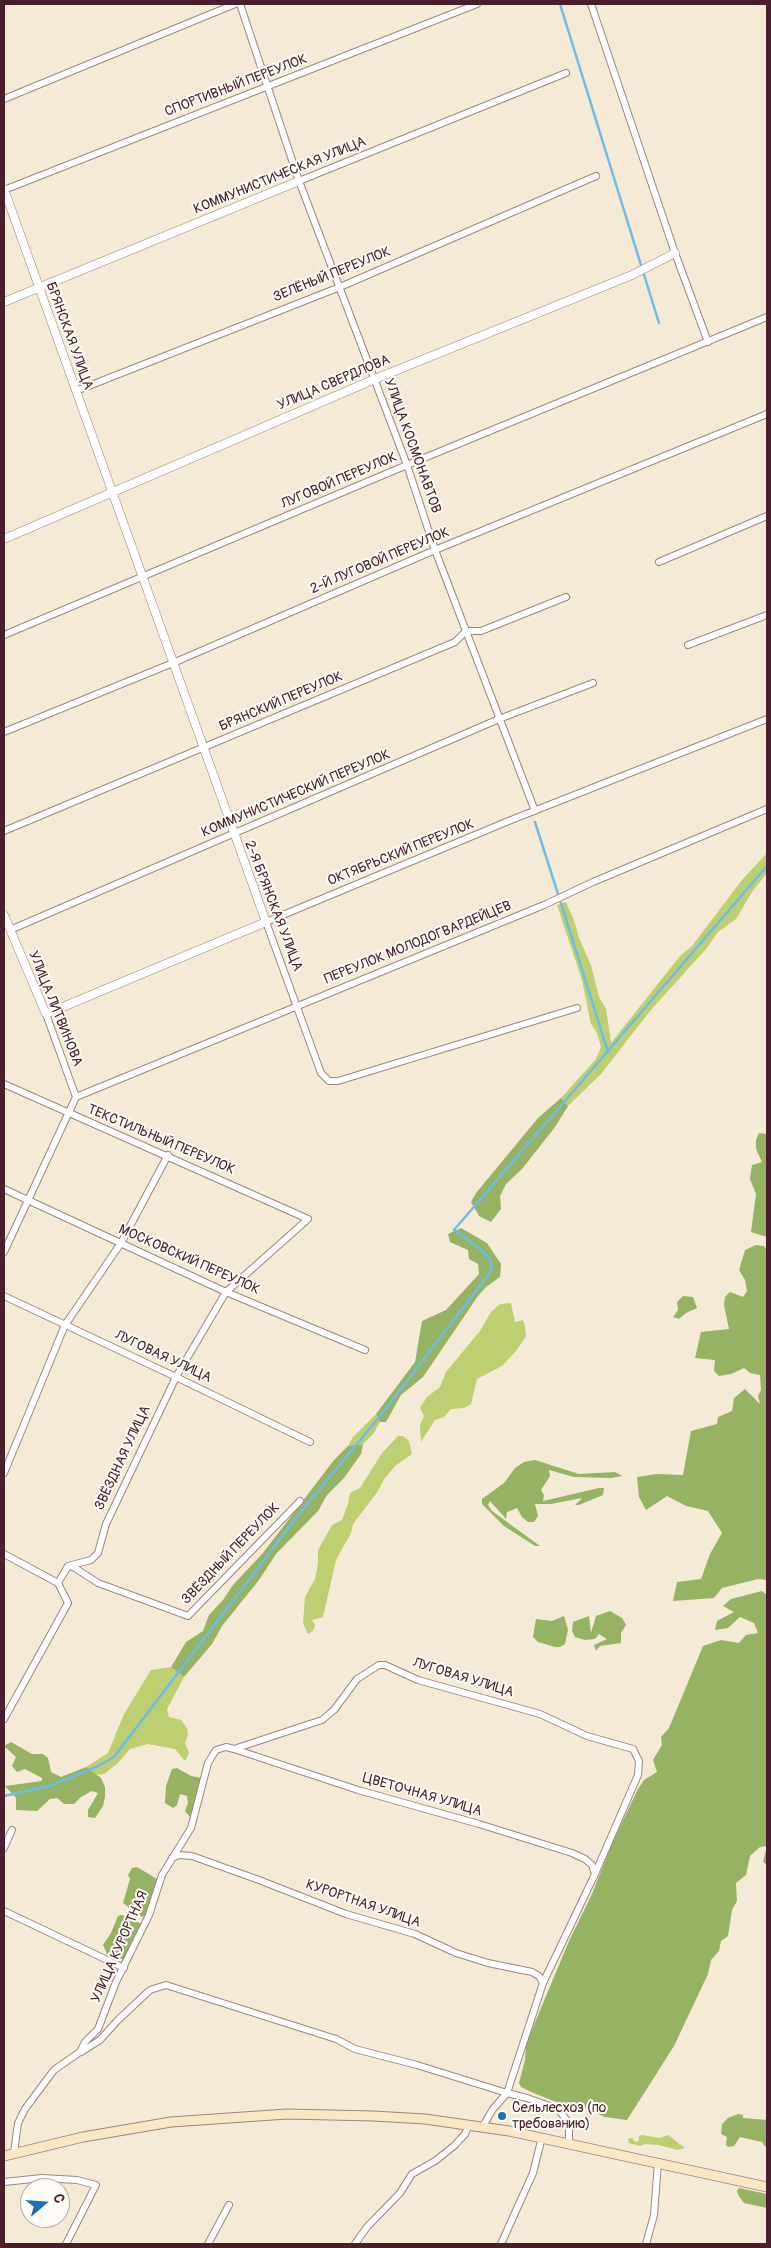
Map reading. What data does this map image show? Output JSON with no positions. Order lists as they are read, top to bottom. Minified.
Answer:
{"streets":{"street":["СПОРТИВНЫЙ ПЕРЕУЛОК","КОММУНИСТИЧЕСКАЯ УЛИЦА","ЗЕЛЁНЫЙ ПЕРЕУЛОК","БРЯНСКАЯ УЛИЦА","УЛИЦА СВЕРДЛОВА","УЛИЦА КОСМОНАВТОВ","ЛУГОВОЙ ПЕРЕУЛОК","2-Й ЛУГОВОЙ ПЕРЕУЛОК","БРЯНСКИЙ ПЕРЕУЛОК","КОММУНИСТИЧЕСКИЙ ПЕРЕУЛОК","ОКТЯБРЬСКИЙ ПЕРЕУЛОК","2-Я БРЯНСКАЯ УЛИЦА","ПЕРЕУЛОК МОЛОДОГВАРДЕЙЦЕВ","УЛИЦА ЛИТВИНОВА","ТЕКСТИЛЬНЫЙ ПЕРЕУЛОК","МОСКОВСКИЙ ПЕРЕУЛОК","ЛУГОВАЯ УЛИЦА","ЗВЁЗДНАЯ УЛИЦА","ЗВЁЗДНЫЙ ПЕРЕУЛОК","ЦВЕТОЧНАЯ УЛИЦА","КУРОРТНАЯ УЛИЦА","УЛИЦА КУРОРТНАЯ"]},"crossings":[["СПОРТИВНЫЙ ПЕРЕУЛОК","БРЯНСКАЯ УЛИЦА"],["СПОРТИВНЫЙ ПЕРЕУЛОК","УЛИЦА КОСМОНАВТОВ"],["КОММУНИСТИЧЕСКАЯ УЛИЦА","БРЯНСКАЯ УЛИЦА"],["КОММУНИСТИЧЕСКАЯ УЛИЦА","УЛИЦА КОСМОНАВТОВ"],["ЗЕЛЁНЫЙ ПЕРЕУЛОК","БРЯНСКАЯ УЛИЦА"],["ЗЕЛЁНЫЙ ПЕРЕУЛОК","УЛИЦА КОСМОНАВТОВ"],["БРЯНСКАЯ УЛИЦА","УЛИЦА СВЕРДЛОВА"],["БРЯНСКАЯ УЛИЦА","2-Я БРЯНСКАЯ УЛИЦА"],["УЛИЦА СВЕРДЛОВА","УЛИЦА КОСМОНАВТОВ"],["УЛИЦА СВЕРДЛОВА","2-Я БРЯНСКАЯ УЛИЦА"],["УЛИЦА КОСМОНАВТОВ","ЛУГОВОЙ ПЕРЕУЛОК"],["УЛИЦА КОСМОНАВТОВ","2-Й ЛУГОВОЙ ПЕРЕУЛОК"],["УЛИЦА КОСМОНАВТОВ","БРЯНСКИЙ ПЕРЕУЛОК"],["УЛИЦА КОСМОНАВТОВ","КОММУНИСТИЧЕСКИЙ ПЕРЕУЛОК"],["УЛИЦА КОСМОНАВТОВ","ОКТЯБРЬСКИЙ ПЕРЕУЛОК"],["ЛУГОВОЙ ПЕРЕУЛОК","2-Я БРЯНСКАЯ УЛИЦА"],["2-Й ЛУГОВОЙ ПЕРЕУЛОК","2-Я БРЯНСКАЯ УЛИЦА"],["БРЯНСКИЙ ПЕРЕУЛОК","2-Я БРЯНСКАЯ УЛИЦА"],["КОММУНИСТИЧЕСКИЙ ПЕРЕУЛОК","2-Я БРЯНСКАЯ УЛИЦА"],["КОММУНИСТИЧЕСКИЙ ПЕРЕУЛОК","УЛИЦА ЛИТВИНОВА"],["ОКТЯБРЬСКИЙ ПЕРЕУЛОК","2-Я БРЯНСКАЯ УЛИЦА"],["ОКТЯБРЬСКИЙ ПЕРЕУЛОК","УЛИЦА ЛИТВИНОВА"],["2-Я БРЯНСКАЯ УЛИЦА","ПЕРЕУЛОК МОЛОДОГВАРДЕЙЦЕВ"],["ПЕРЕУЛОК МОЛОДОГВАРДЕЙЦЕВ","УЛИЦА ЛИТВИНОВА"],["ТЕКСТИЛЬНЫЙ ПЕРЕУЛОК","ЗВЁЗДНАЯ УЛИЦА"],["МОСКОВСКИЙ ПЕРЕУЛОК","ЗВЁЗДНАЯ УЛИЦА"],["ЛУГОВАЯ УЛИЦА","ЗВЁЗДНАЯ УЛИЦА"],["ЛУГОВАЯ УЛИЦА","ЦВЕТОЧНАЯ УЛИЦА"],["ЛУГОВАЯ УЛИЦА","УЛИЦА КУРОРТНАЯ"],["ЗВЁЗДНАЯ УЛИЦА","ЗВЁЗДНЫЙ ПЕРЕУЛОК"],["ЦВЕТОЧНАЯ УЛИЦА","УЛИЦА КУРОРТНАЯ"],["КУРОРТНАЯ УЛИЦА","УЛИЦА КУРОРТНАЯ"]],"places":["Сельлесхоз (по требованию)"],"north":"right"}
